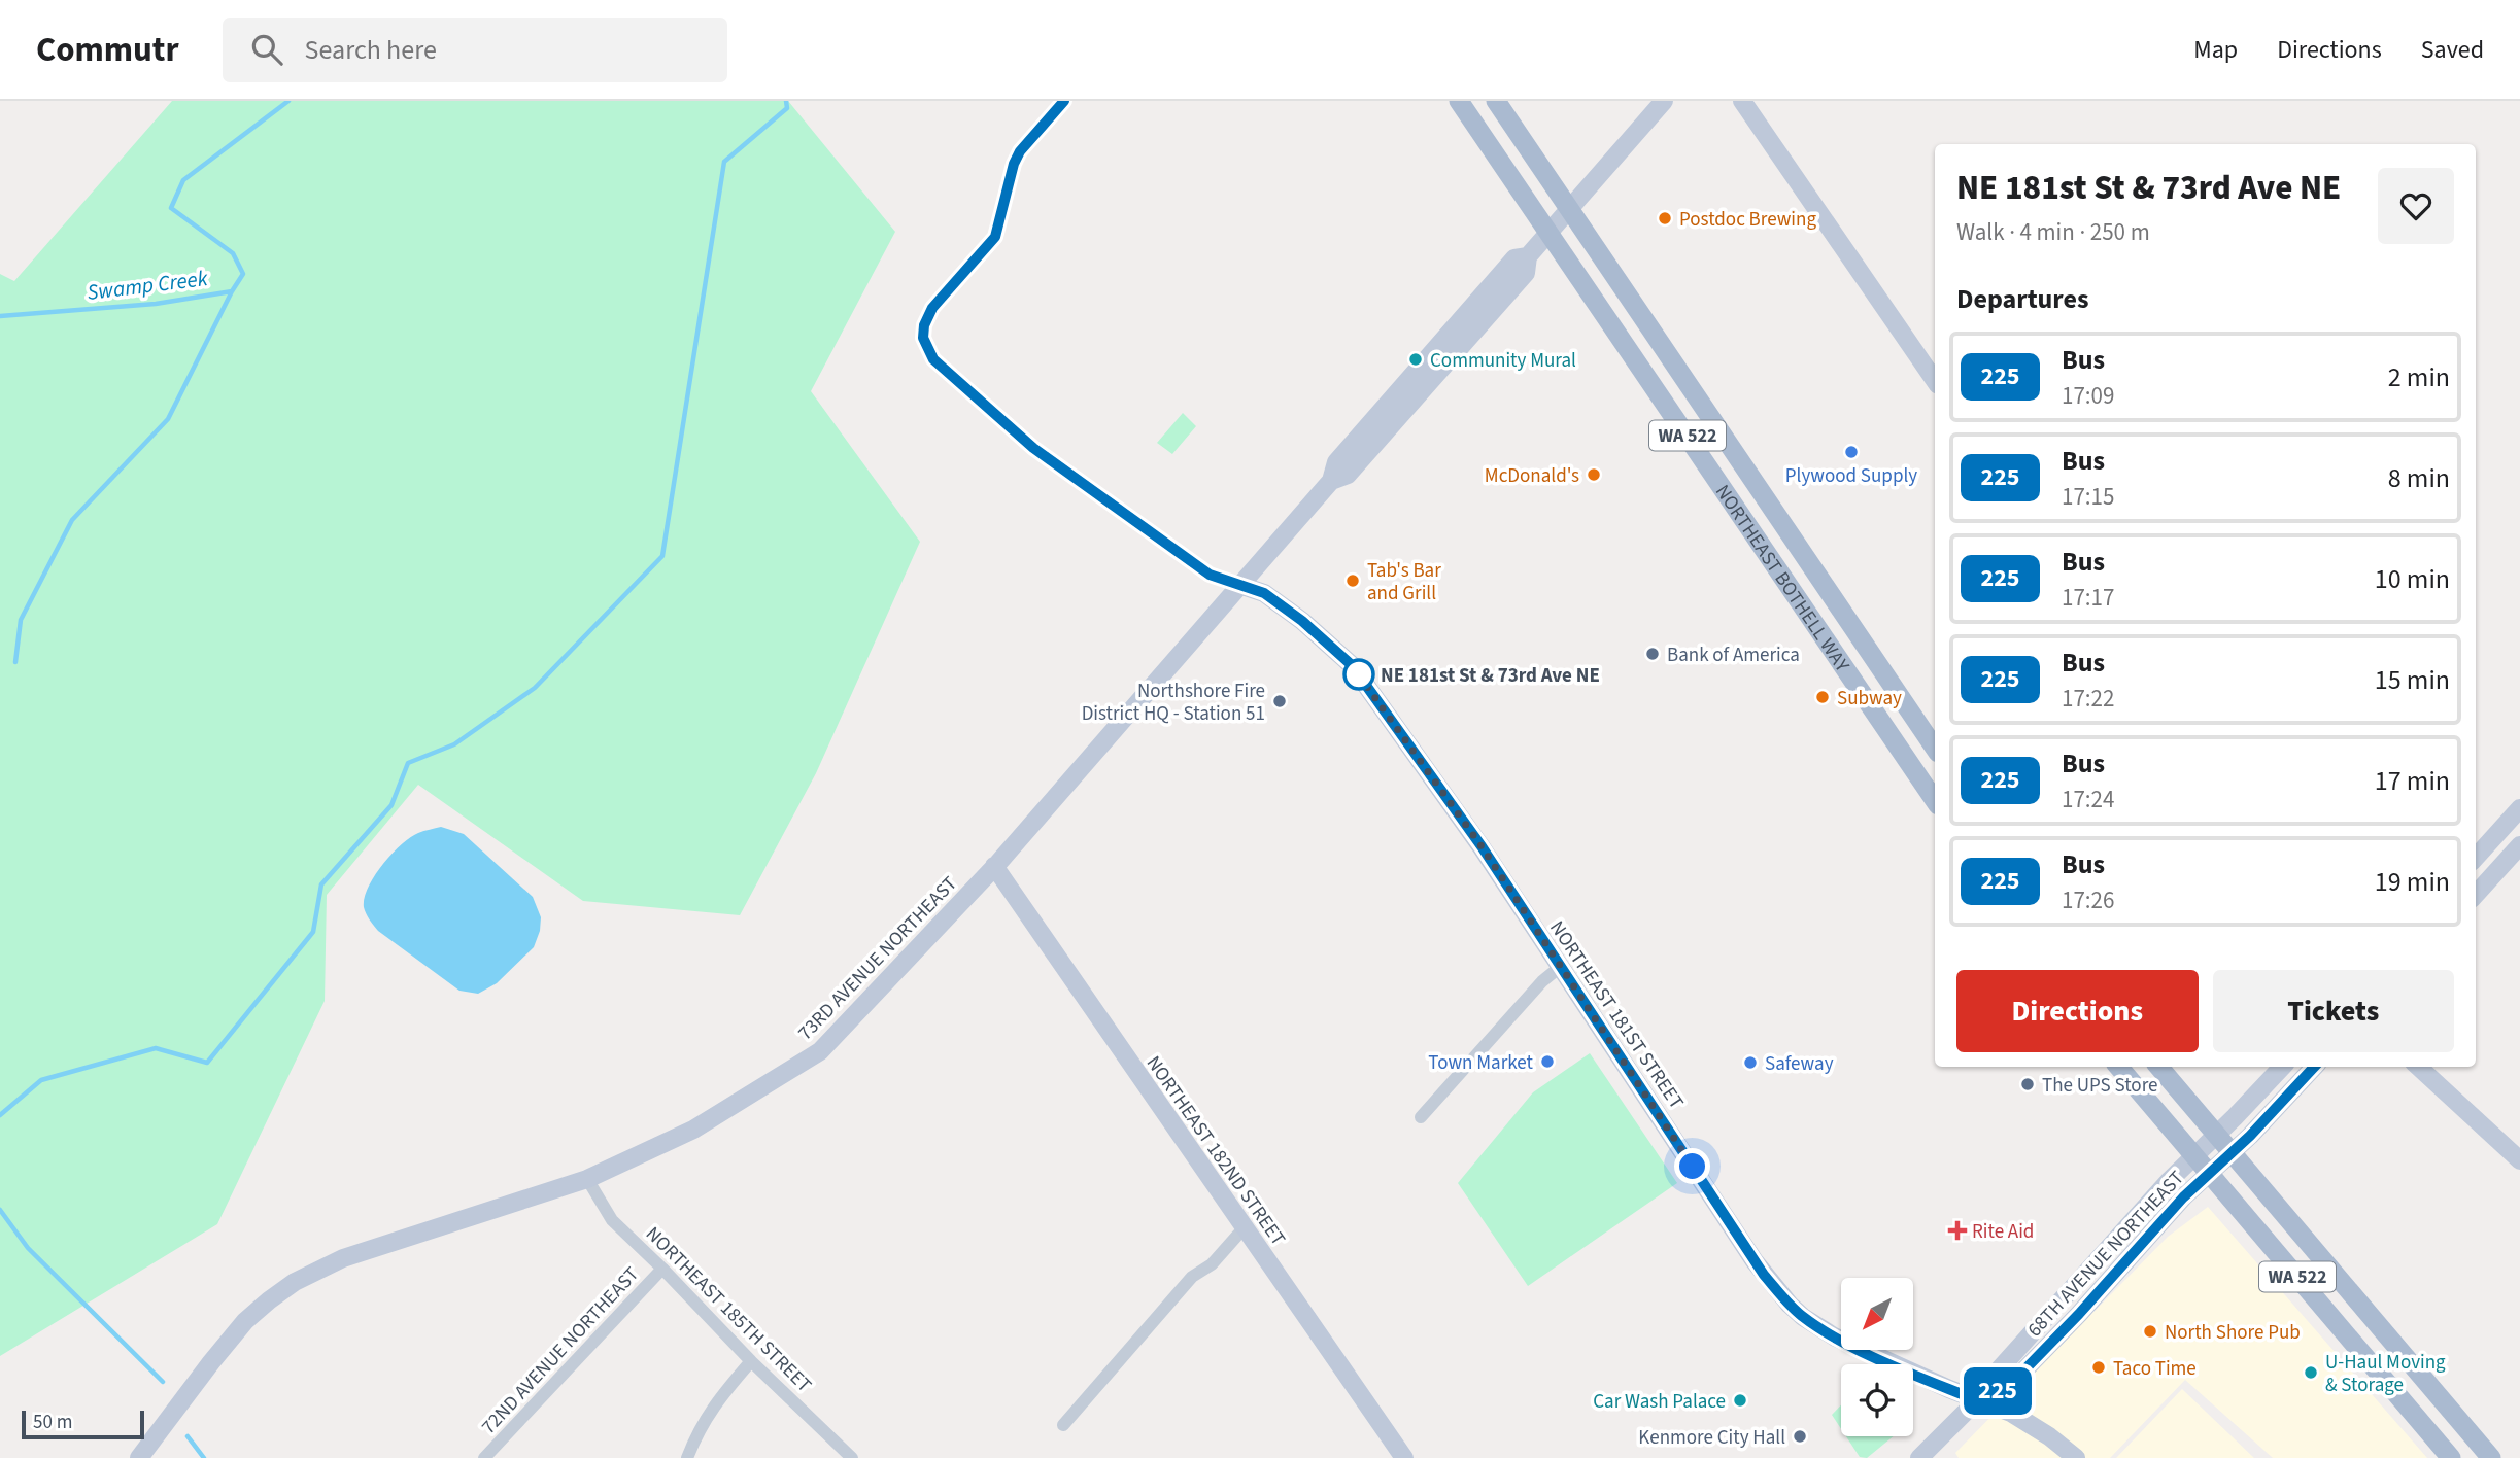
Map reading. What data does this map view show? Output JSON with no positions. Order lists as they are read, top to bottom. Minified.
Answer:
{"streets":{"main road":["WA 522","NORTHEAST BOTHELL WAY"],"street":["73RD AVENUE NORTHEAST","NORTHEAST 181ST STREET","NORTHEAST 182ND STREET","68TH AVENUE NORTHEAST","NORTHEAST 185TH STREET","72ND AVENUE NORTHEAST"]},"crossings":[["WA 522","68TH AVENUE NORTHEAST"],["NORTHEAST BOTHELL WAY","73RD AVENUE NORTHEAST"],["73RD AVENUE NORTHEAST","NORTHEAST 181ST STREET"],["73RD AVENUE NORTHEAST","NORTHEAST 182ND STREET"],["73RD AVENUE NORTHEAST","NORTHEAST 185TH STREET"],["NORTHEAST 181ST STREET","68TH AVENUE NORTHEAST"],["NORTHEAST 185TH STREET","72ND AVENUE NORTHEAST"]],"water":["Swamp Creek"],"places":{"other":["Postdoc Brewing","Community Mural","Plywood Supply","McDonald's","Tab's Bar and Grill","Bank of America","NE 181st St & 73rd Ave NE","Subway","Northshore Fire District HQ - Station 51","Town Market","Safeway","The UPS Store","North Shore Pub","Taco Time","U-Haul Moving & Storage","Car Wash Palace","Kenmore City Hall"],"health":["Rite Aid"]},"lines":["bus line 225"],"scale_bar":"50 m","north":"bottom left","page":{"header":"Commutr","search":"Search here","nav":["Map","Directions","Saved"],"on_map":"225","heading":[["NE 181st St & 73rd Ave NE","Walk · 4 min · 250 m"],"Departures"],"list":[{"mark":"225","name":"Bus","note":"17:09","value":"2 min"},{"mark":"225","name":"Bus","note":"17:15","value":"8 min"},{"mark":"225","name":"Bus","note":"17:17","value":"10 min"},{"mark":"225","name":"Bus","note":"17:22","value":"15 min"},{"mark":"225","name":"Bus","note":"17:24","value":"17 min"},{"mark":"225","name":"Bus","note":"17:26","value":"19 min"}],"buttons":["Directions","Tickets"],"scale":"50 m"}}
